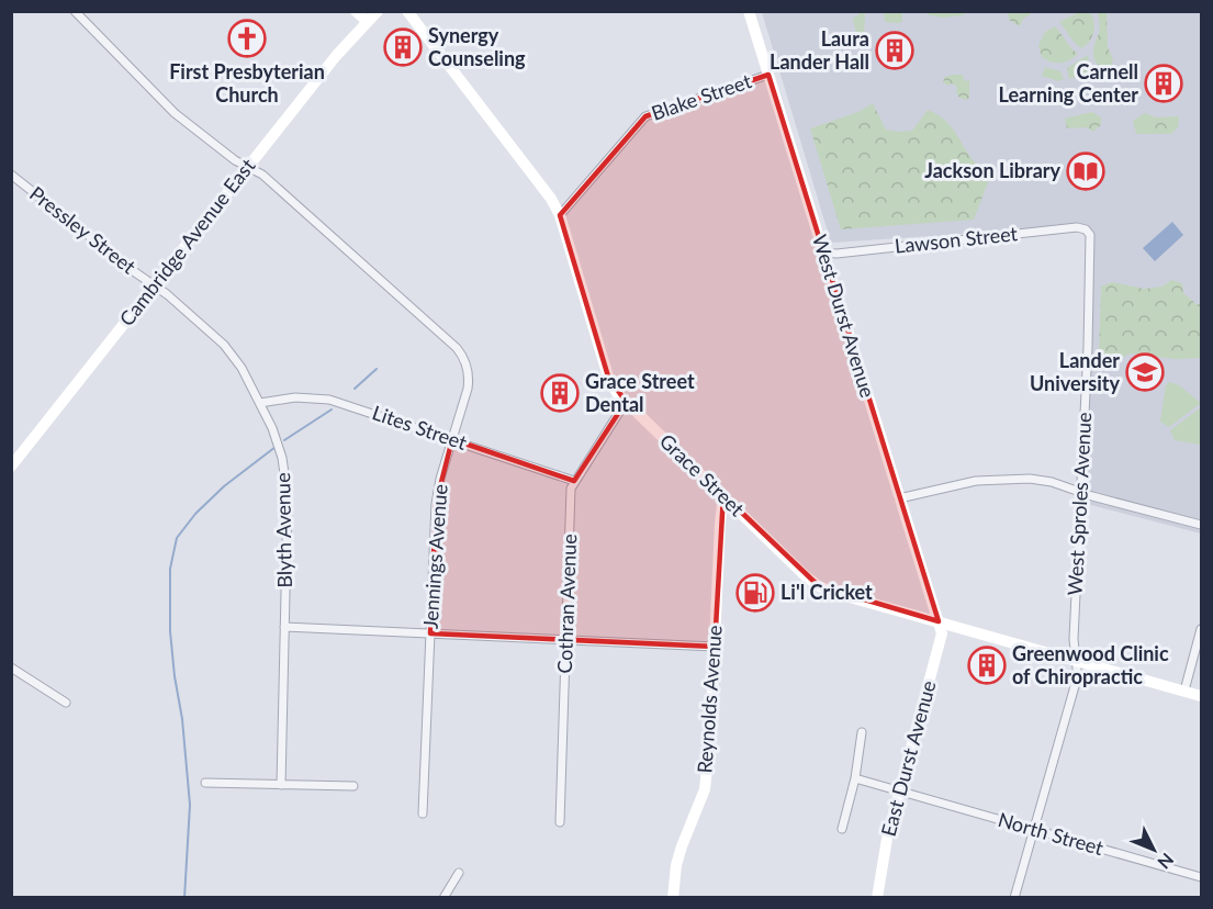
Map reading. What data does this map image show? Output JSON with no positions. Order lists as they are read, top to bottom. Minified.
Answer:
{"streets":{"main road":["Cambridge Avenue East","West Durst Avenue","Grace Street","Reynolds Avenue","East Durst Avenue"],"street":["Blake Street","Pressley Street","Lawson Street","Lites Street","West Sproles Avenue","Blyth Avenue","Jennings Avenue","Cothran Avenue","North Street"]},"crossings":[["Blake Street","West Durst Avenue"],["Blake Street","Grace Street"],["Pressley Street","Cambridge Avenue East"],["Pressley Street","Blyth Avenue"],["Lawson Street","West Durst Avenue"],["Lawson Street","West Sproles Avenue"],["Cambridge Avenue East","Blyth Avenue"],["Cambridge Avenue East","Jennings Avenue"],["West Durst Avenue","Grace Street"],["West Durst Avenue","East Durst Avenue"],["Lites Street","Blyth Avenue"],["Lites Street","Jennings Avenue"],["Lites Street","Cothran Avenue"],["Grace Street","West Sproles Avenue"],["Grace Street","Cothran Avenue"],["Grace Street","Reynolds Avenue"],["Grace Street","East Durst Avenue"],["West Sproles Avenue","North Street"],["East Durst Avenue","North Street"]],"places":{"church":["First Presbyterian Church"],"building":["Synergy Counseling","Laura Lander Hall","Carnell Learning Center","Grace Street Dental","Greenwood Clinic of Chiropractic"],"library":["Jackson Library"],"school or university":["Lander University"],"fuel station":["Li'l Cricket"]},"north":"bottom right"}
